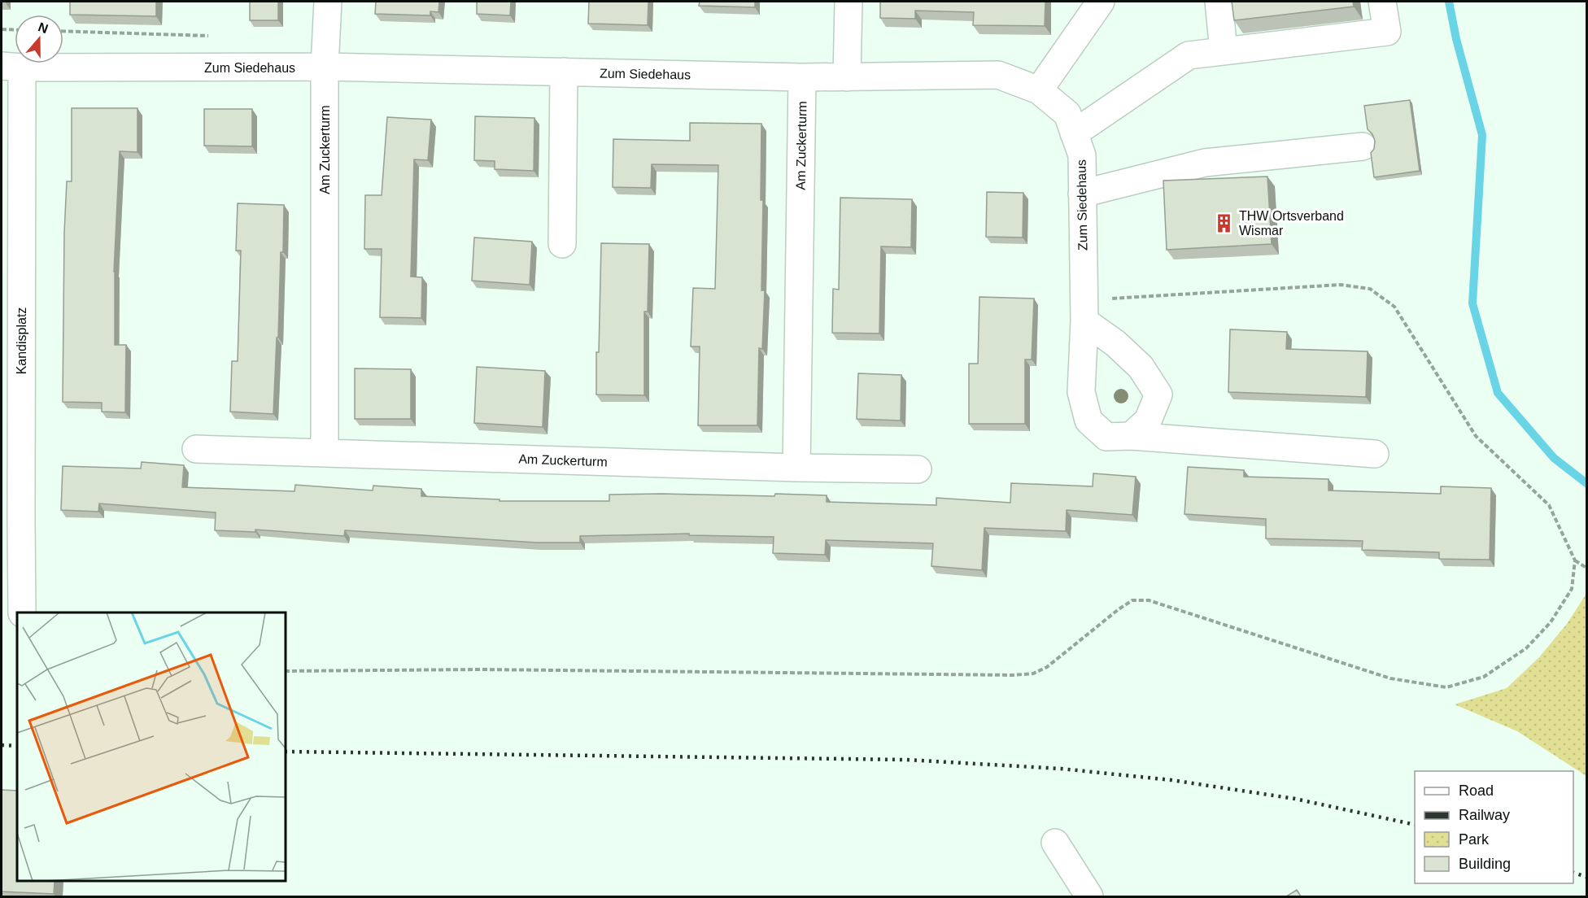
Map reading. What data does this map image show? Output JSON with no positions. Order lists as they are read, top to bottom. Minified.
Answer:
{"streets":{"street":["Zum Siedehaus","Am Zuckerturm","Kandisplatz"]},"crossings":[["Zum Siedehaus","Am Zuckerturm"],["Zum Siedehaus","Kandisplatz"]],"places":{"building":["THW Ortsverband Wismar"]},"legend":["Road","Railway","Park","Building"],"north":"top"}
